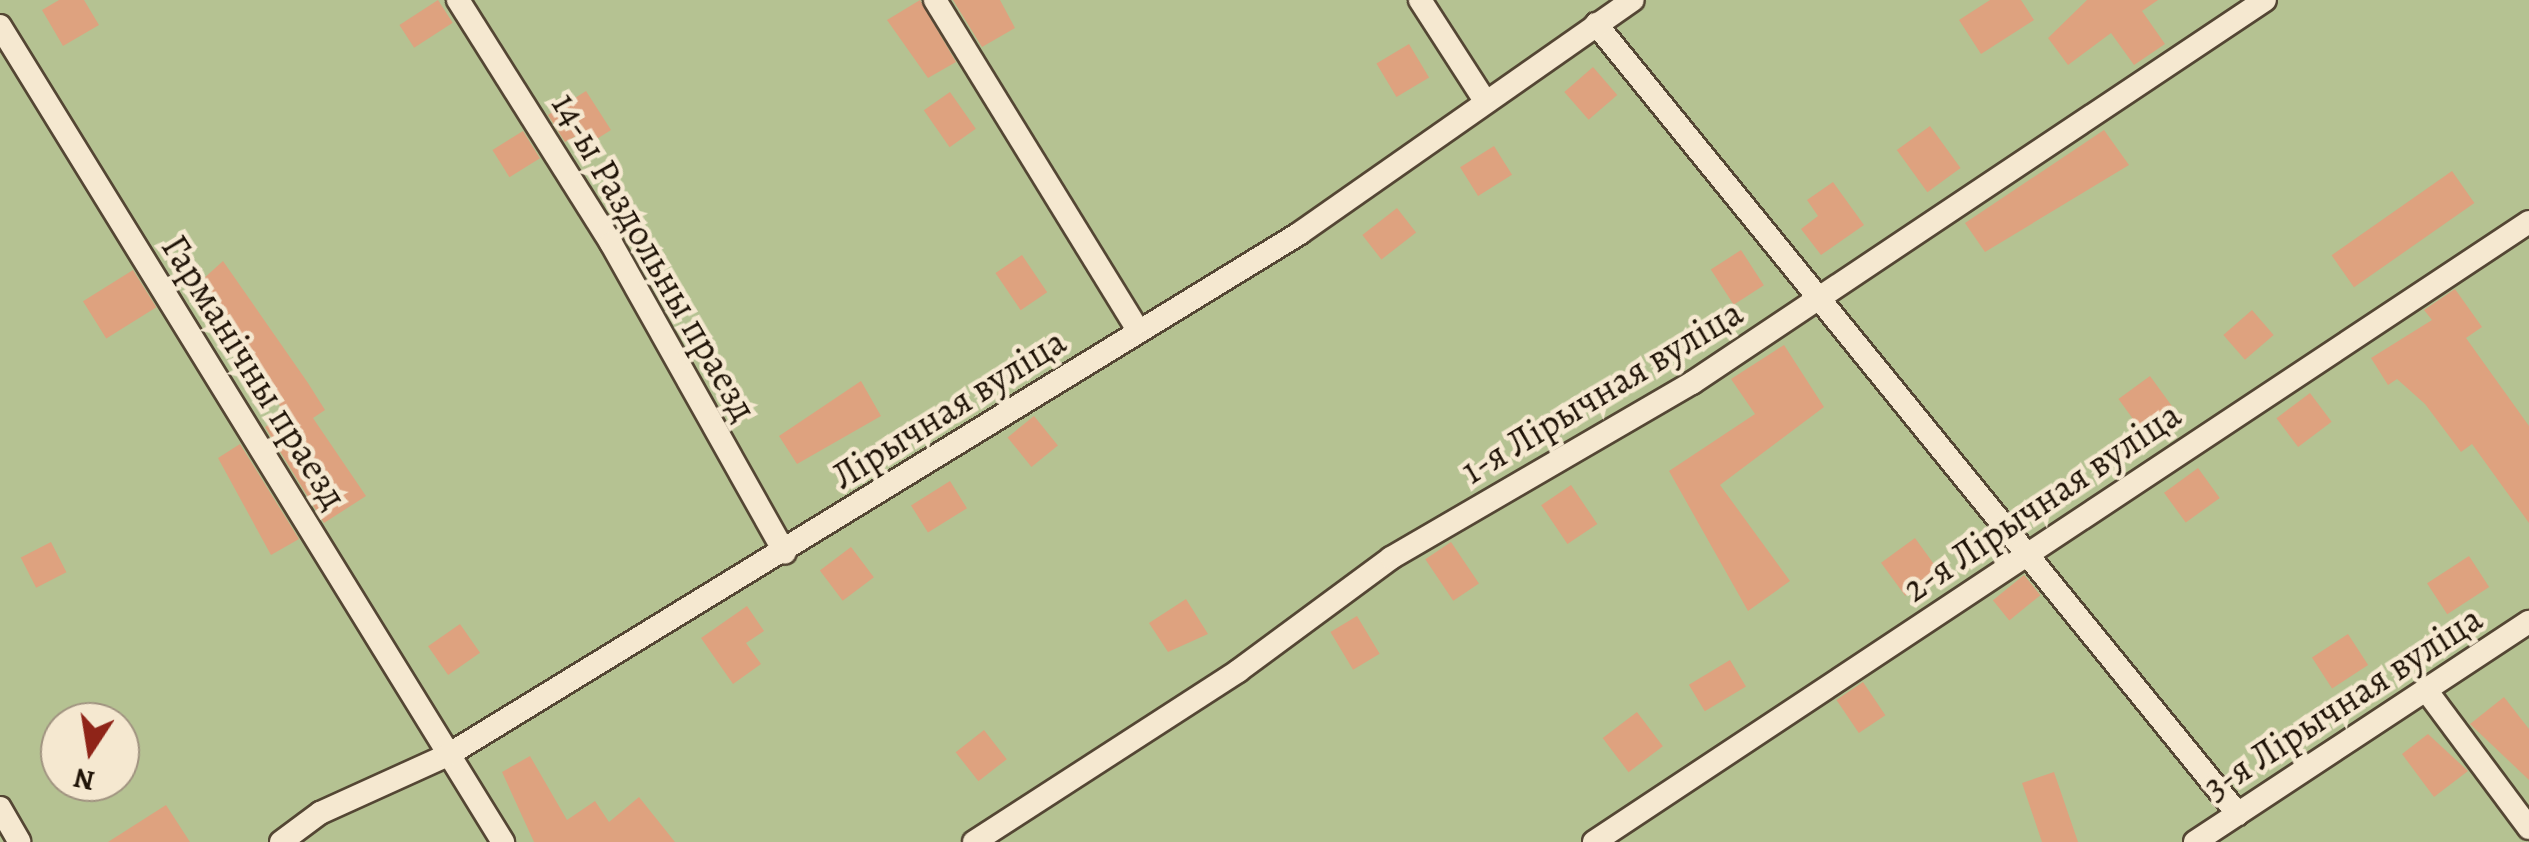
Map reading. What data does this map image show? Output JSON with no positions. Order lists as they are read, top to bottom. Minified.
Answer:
{"streets":{"lane":["14-ы Раздольны праезд","Гарманічны праезд","1-я Лірычная вуліца","Лірычная вуліца","2-я Лірычная вуліца","3-я Лірычная вуліца"]},"crossings":[["14-ы Раздольны праезд","Лірычная вуліца"],["Гарманічны праезд","Лірычная вуліца"]],"north":"bottom"}
